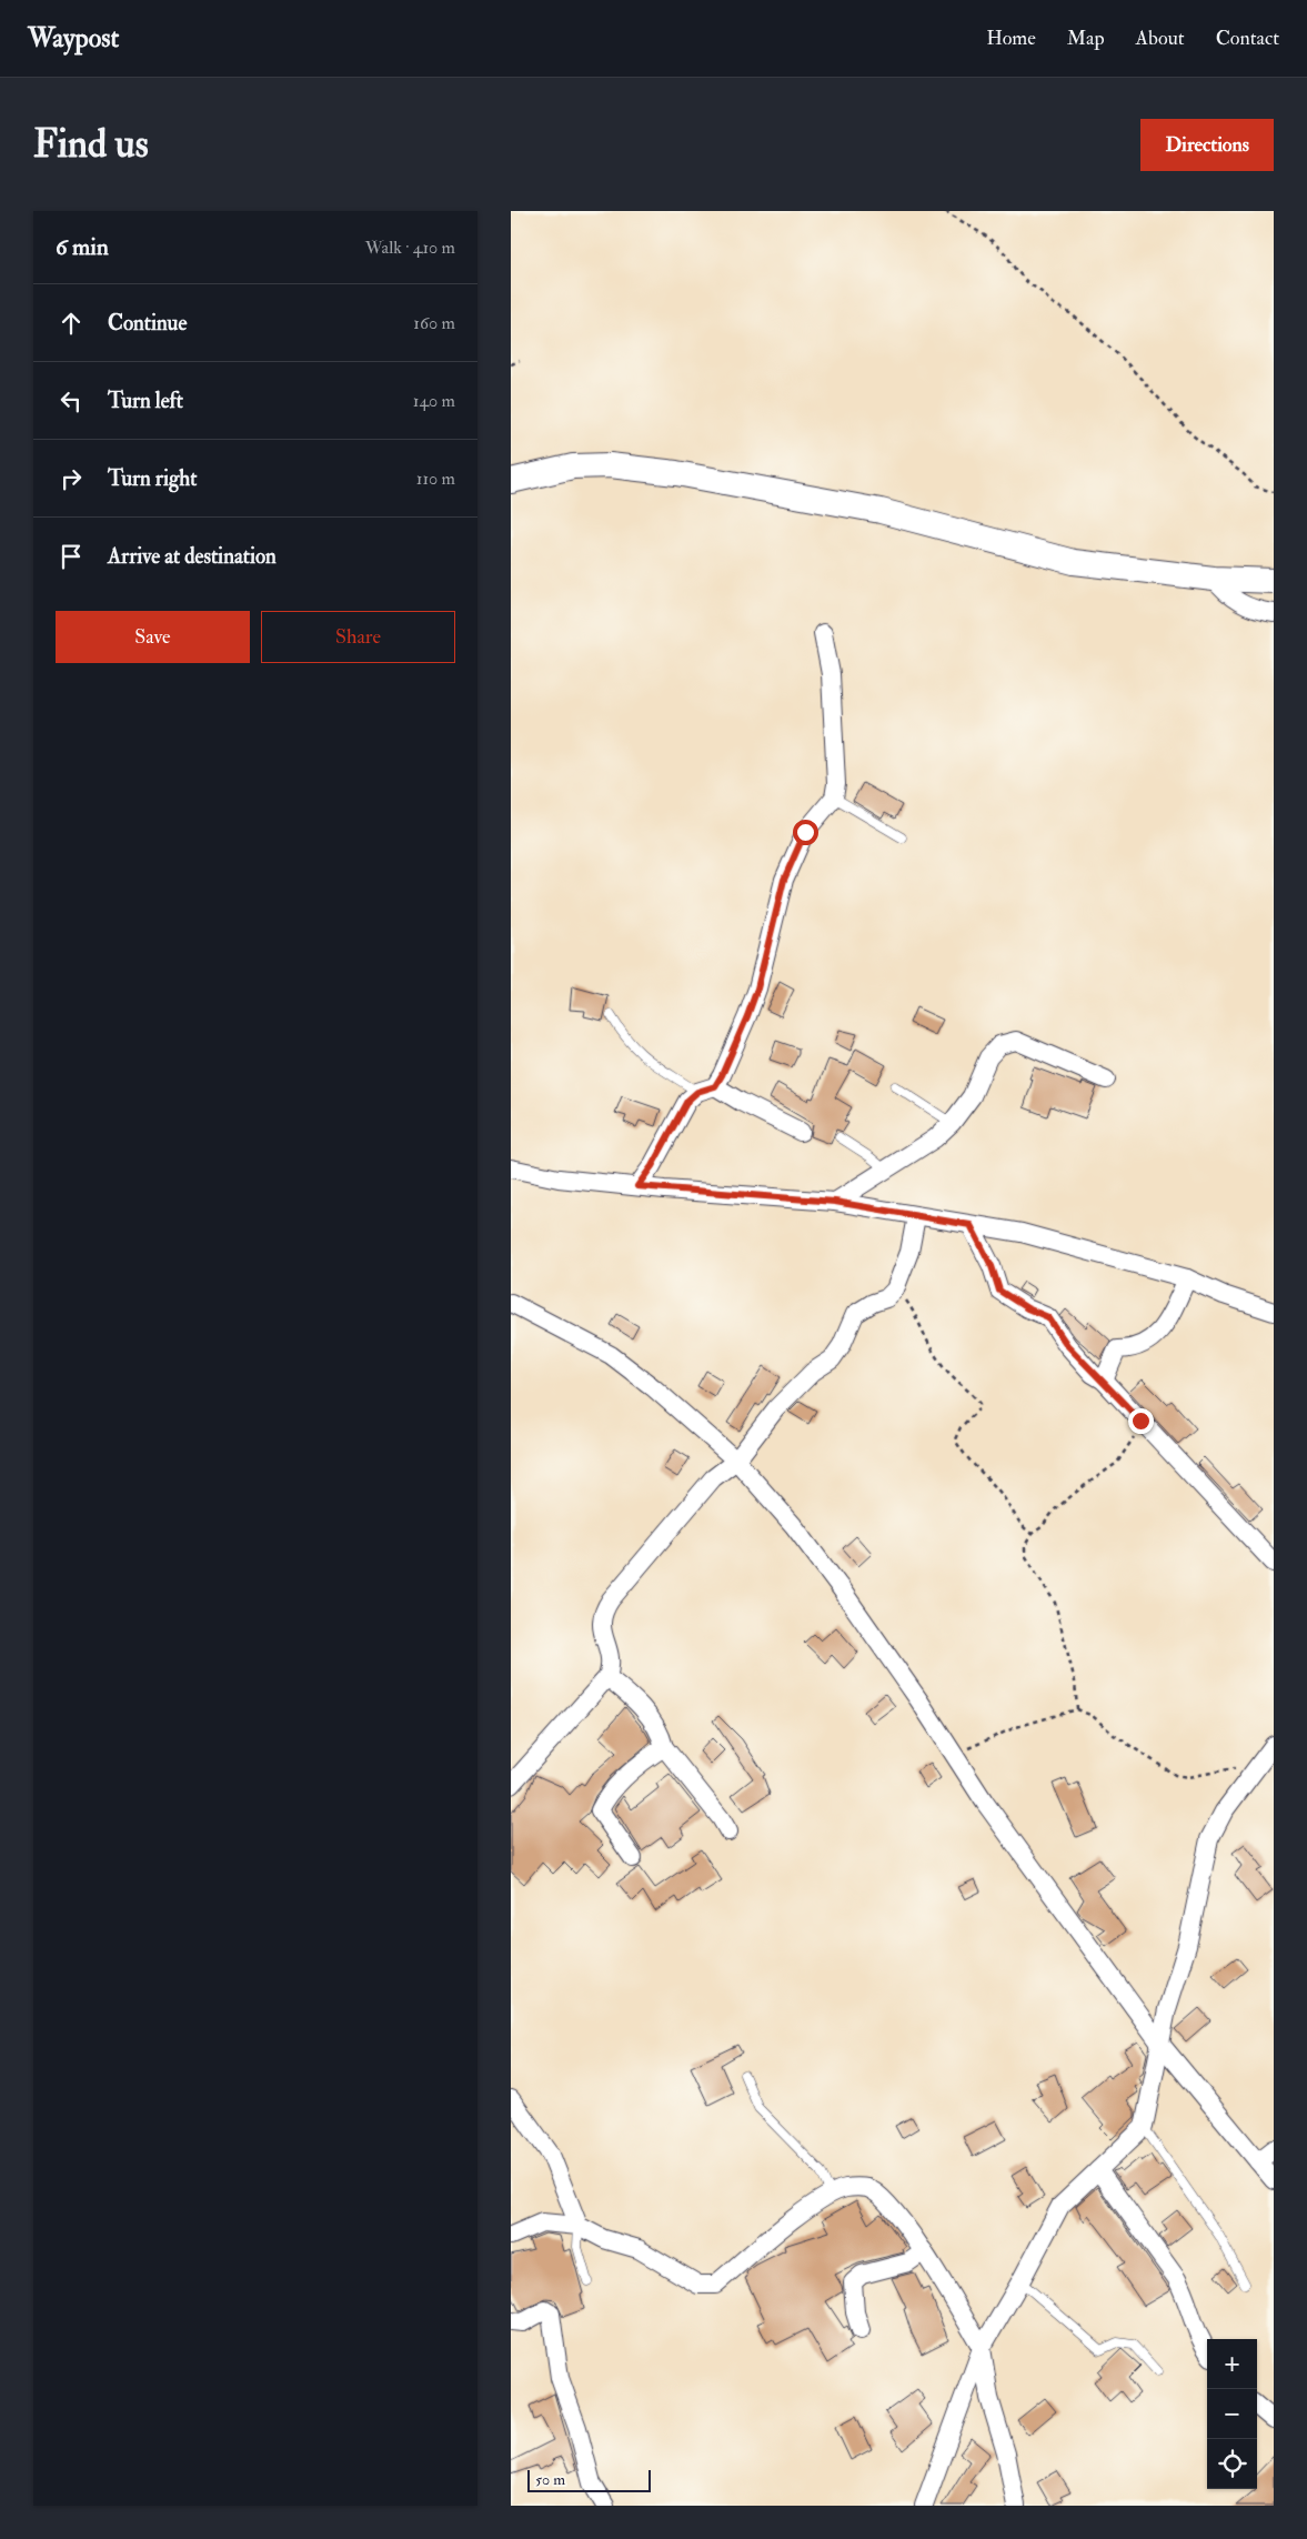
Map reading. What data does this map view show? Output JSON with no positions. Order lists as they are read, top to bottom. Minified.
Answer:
{"scale_bar":"50 m","page":{"header":"Waypost","nav":["Home","Map","About","Contact"],"buttons":["Directions",["Save","Share"]],"title":"Find us","heading":["6 min","Walk · 410 m"],"list":[["Continue","160 m"],["Turn left","140 m"],["Turn right","110 m"],"Arrive at destination"],"map_buttons":["+","−"],"scale":"50 m"}}
